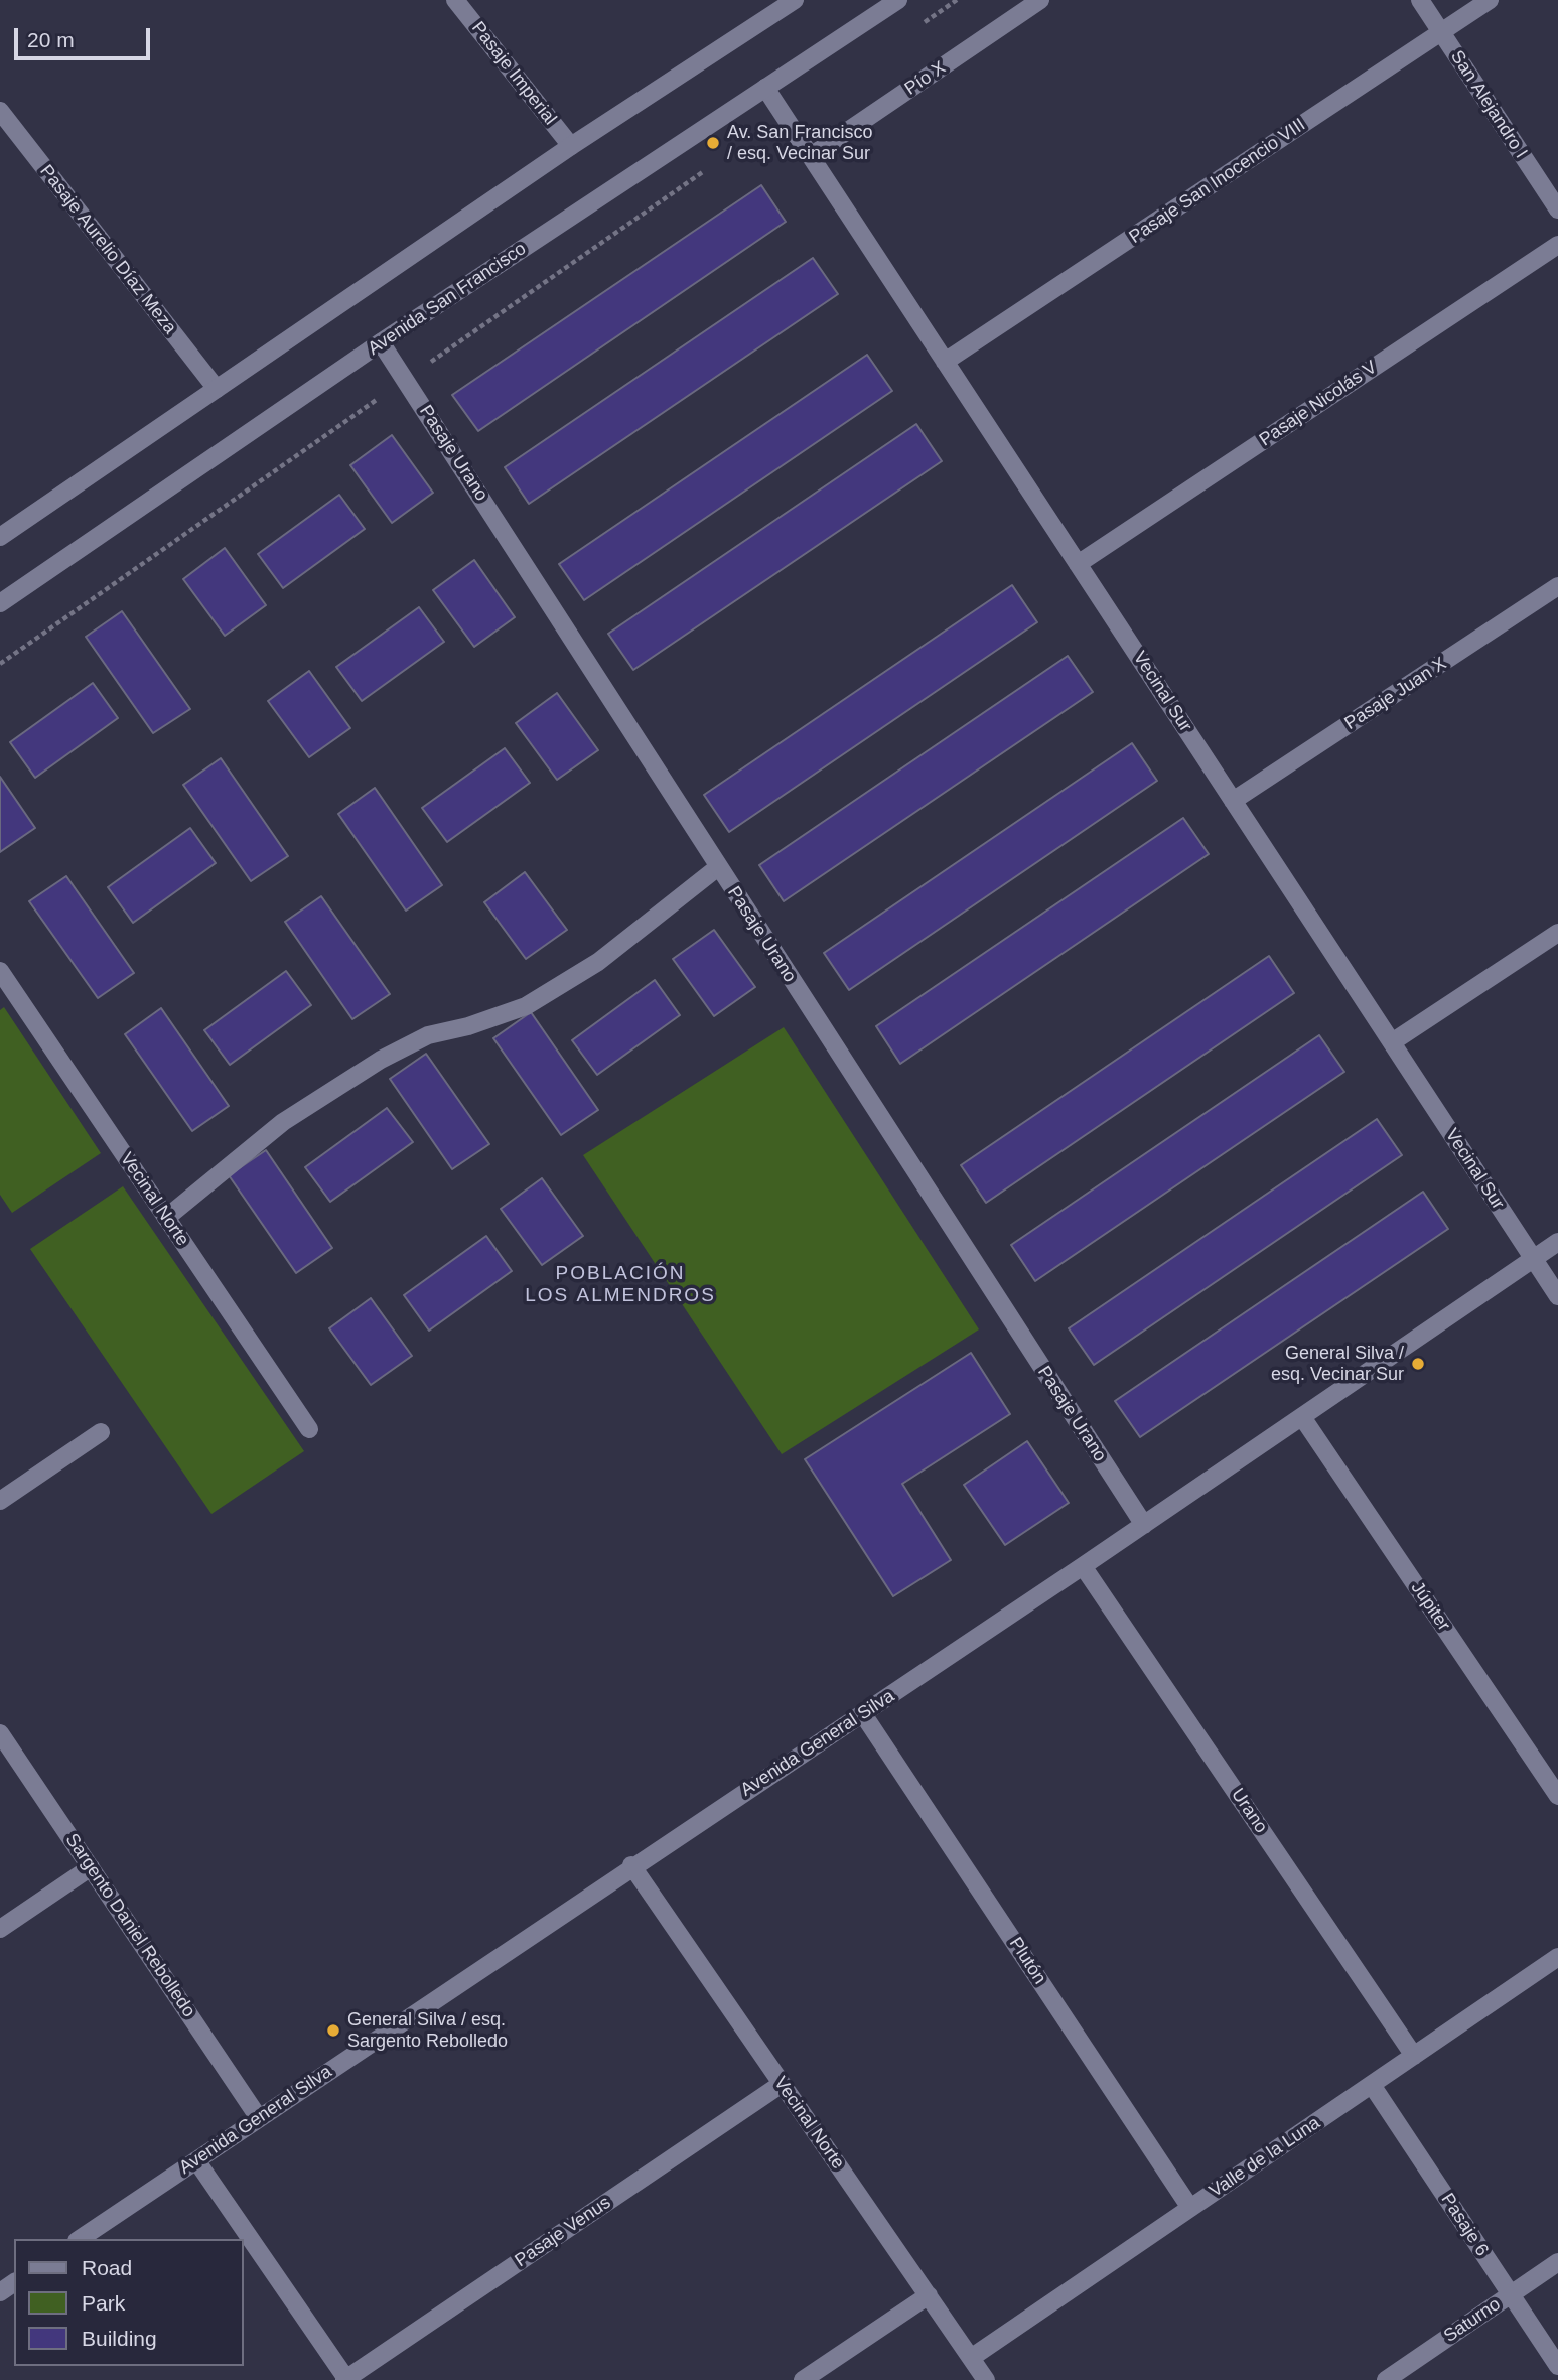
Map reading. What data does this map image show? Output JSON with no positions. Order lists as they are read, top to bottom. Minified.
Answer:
{"streets":{"street":["Pasaje Imperial","Pío X","San Alejandro I","Pasaje San Inocencio VIII","Pasaje Aurelio Díaz Meza","Avenida San Francisco","Pasaje Nicolás V","Pasaje Urano","Vecinal Sur","Pasaje Juan X","Vecinal Norte","Júpiter","Avenida General Silva","Urano","Sargento Daniel Rebolledo","Plutón","Valle de la Luna","Pasaje 6","Pasaje Venus","Saturno"]},"crossings":[["Pío X","Vecinal Sur"],["San Alejandro I","Pasaje San Inocencio VIII"],["Pasaje San Inocencio VIII","Vecinal Sur"],["Avenida San Francisco","Pasaje Urano"],["Avenida San Francisco","Vecinal Sur"],["Pasaje Nicolás V","Vecinal Sur"],["Pasaje Urano","Avenida General Silva"],["Vecinal Sur","Pasaje Juan X"],["Vecinal Sur","Avenida General Silva"],["Vecinal Norte","Avenida General Silva"],["Vecinal Norte","Valle de la Luna"],["Vecinal Norte","Pasaje Venus"],["Júpiter","Avenida General Silva"],["Avenida General Silva","Urano"],["Avenida General Silva","Sargento Daniel Rebolledo"],["Avenida General Silva","Plutón"],["Urano","Valle de la Luna"],["Plutón","Valle de la Luna"],["Valle de la Luna","Pasaje 6"],["Pasaje 6","Saturno"]],"districts":["POBLACIÓN LOS ALMENDROS"],"places":["Av. San Francisco / esq. Vecinar Sur","General Silva / esq. Vecinar Sur","General Silva / esq. Sargento Rebolledo"],"legend":["Road","Park","Building"],"scale_bar":"20 m"}
